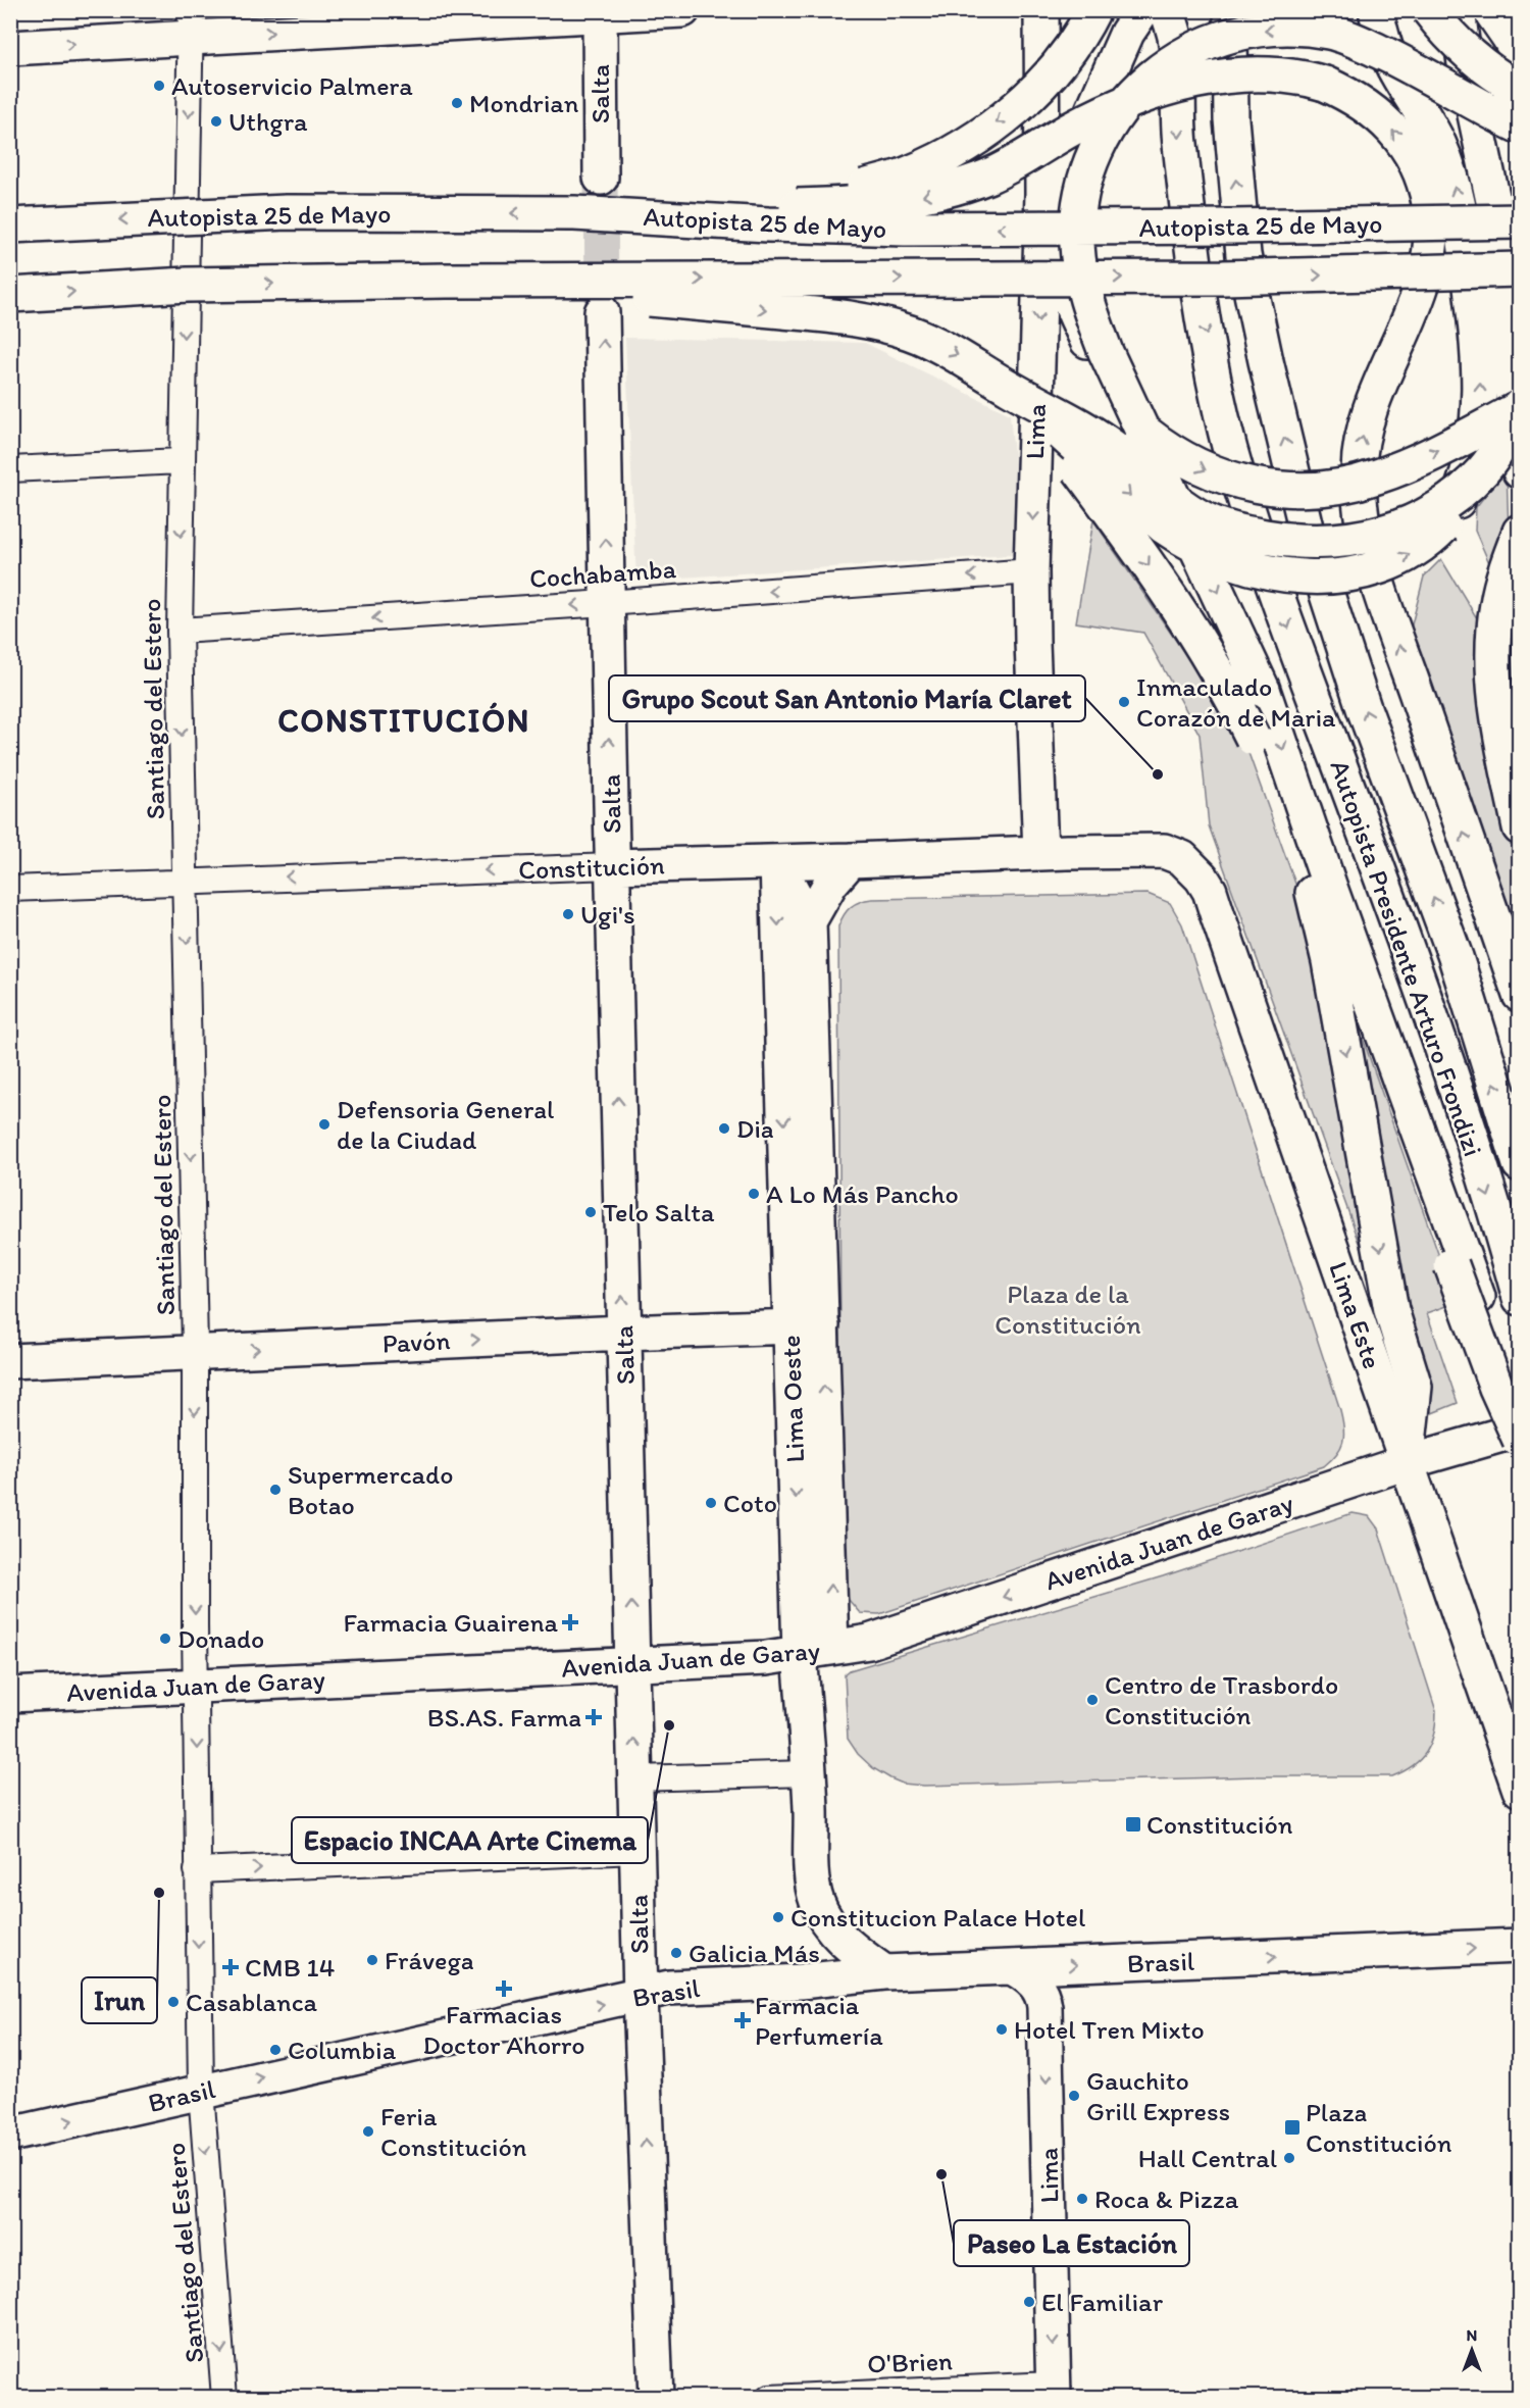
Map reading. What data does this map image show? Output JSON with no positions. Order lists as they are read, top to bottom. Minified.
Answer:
{"streets":{"main road":["Salta","Autopista 25 de Mayo","Lima","Constitución","Autopista Presidente Arturo Frondizi","Lima Este","Pavón","Lima Oeste","Avenida Juan de Garay","Brasil"],"street":["Cochabamba","Santiago del Estero","O'Brien"]},"crossings":[["Salta","Cochabamba"],["Salta","Constitución"],["Salta","Pavón"],["Salta","Avenida Juan de Garay"],["Salta","Brasil"],["Lima","Cochabamba"],["Lima","Constitución"],["Lima","Brasil"],["Lima","O'Brien"],["Cochabamba","Santiago del Estero"],["Santiago del Estero","Constitución"],["Santiago del Estero","Pavón"],["Santiago del Estero","Avenida Juan de Garay"],["Santiago del Estero","Brasil"],["Constitución","Lima Este"],["Constitución","Lima Oeste"],["Lima Este","Avenida Juan de Garay"],["Pavón","Lima Oeste"],["Lima Oeste","Avenida Juan de Garay"],["Lima Oeste","Brasil"]],"one_way":["Salta","Lima","Cochabamba","Santiago del Estero","Constitución","Pavón","Avenida Juan de Garay","Brasil"],"districts":["CONSTITUCIÓN"],"parks":["Plaza de la Constitución"],"places":{"other":["Autoservicio Palmera","Mondrian","Uthgra","Inmaculado Corazón de Maria","Grupo Scout San Antonio María Claret","Ugi's","Defensoria General de la Ciudad","Dia","A Lo Más Pancho","Telo Salta","Supermercado Botao","Coto","Donado","Centro de Trasbordo Constitución","Espacio INCAA Arte Cinema","Irun","Constitucion Palace Hotel","Galicia Más","Frávega","Casablanca","Hotel Tren Mixto","Columbia","Gauchito Grill Express","Feria Constitución","Hall Central","Paseo La Estación","Roca & Pizza","El Familiar"],"health":["Farmacia Guairena","BS.AS. Farma","CMB 14","Farmacias Doctor Ahorro","Farmacia Perfumería"],"transit":["Constitución","Plaza Constitución"]},"north":"top"}
